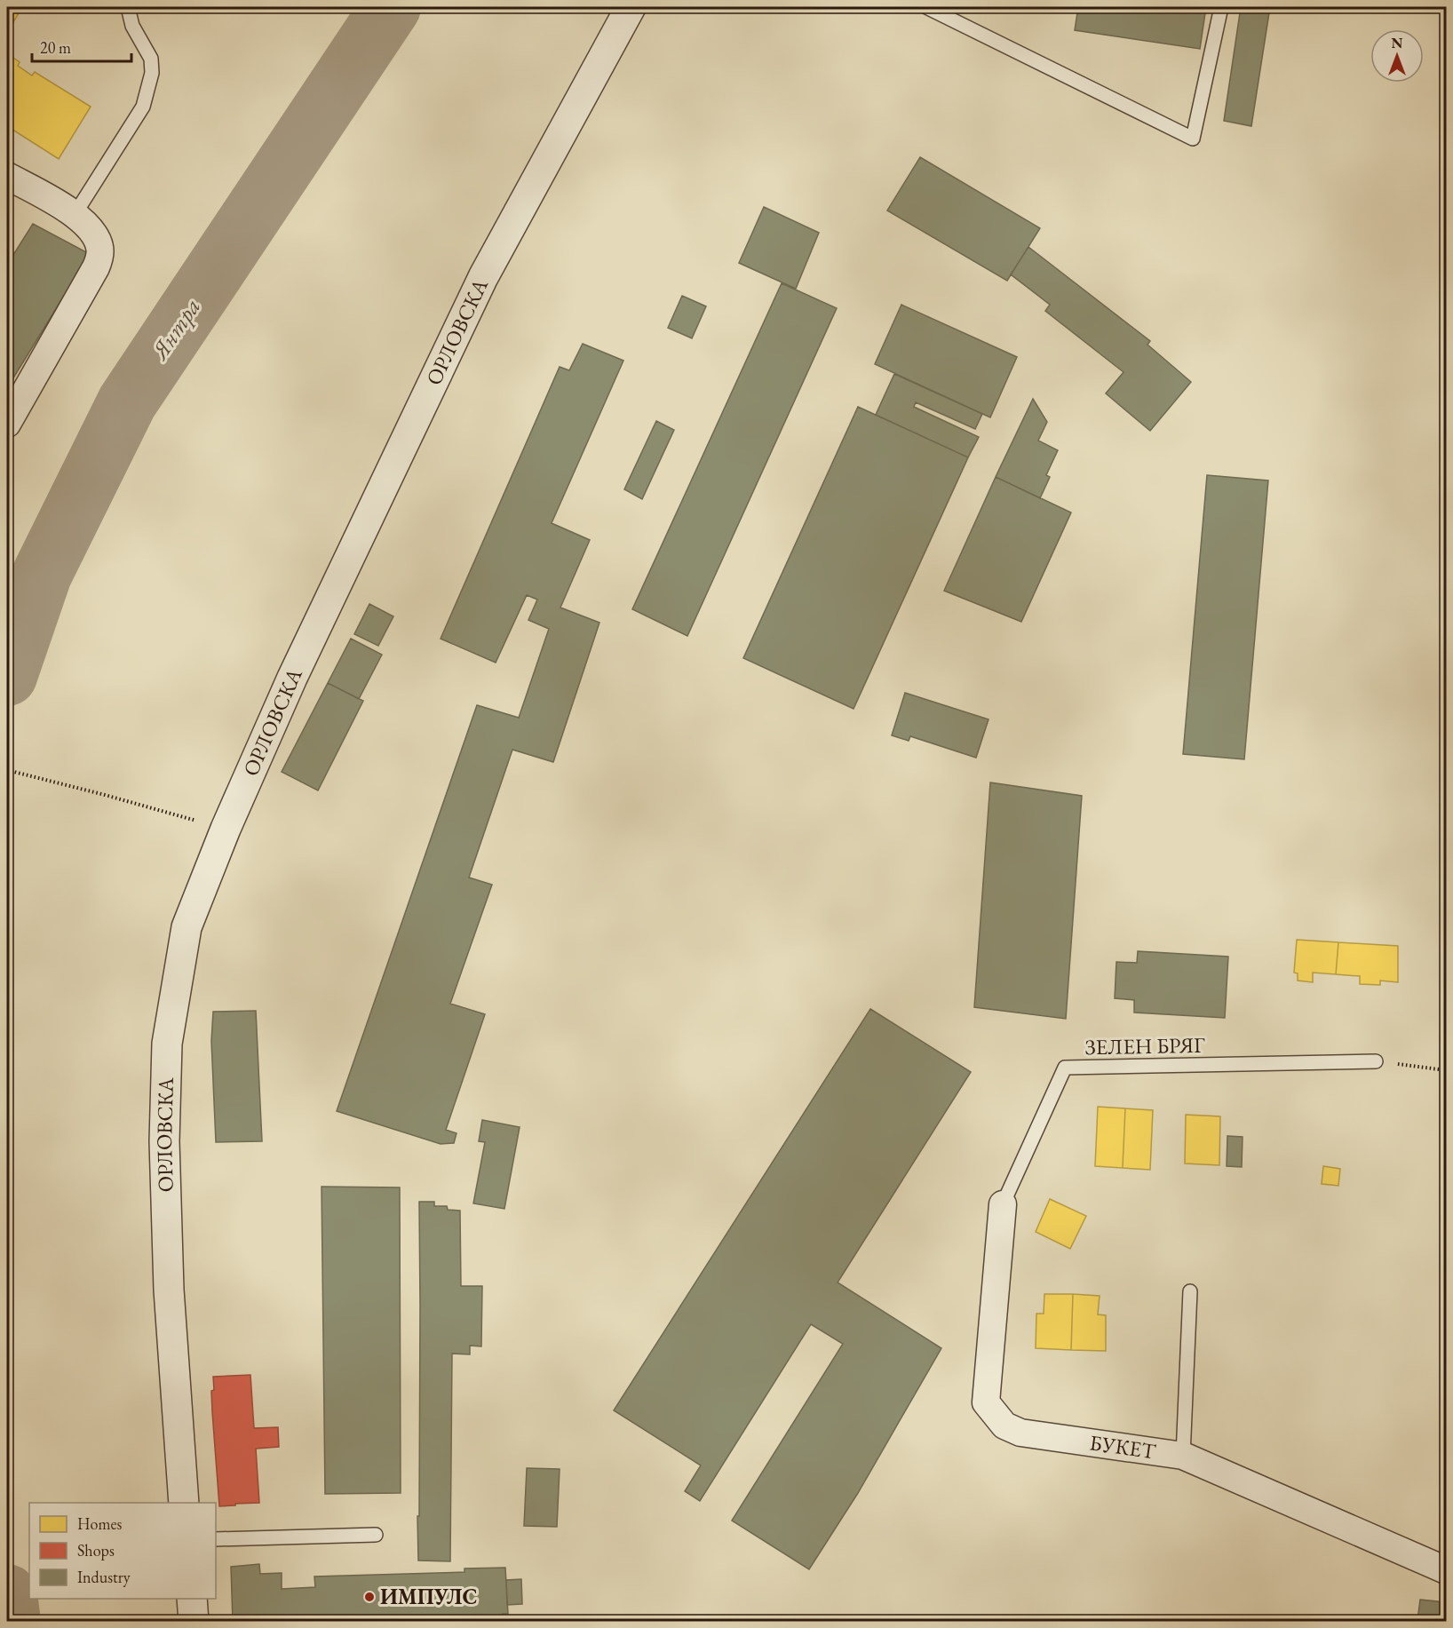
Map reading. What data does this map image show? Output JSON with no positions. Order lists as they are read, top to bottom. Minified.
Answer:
{"streets":{"street":["ОРЛОВСКА","БУКЕТ"],"lane":["ЗЕЛЕН БРЯГ"]},"crossings":[["ЗЕЛЕН БРЯГ","БУКЕТ"]],"water":["Янтра"],"places":["ИМПУЛС"],"legend":["Homes","Shops","Industry"],"scale_bar":"20 m","north":"top"}
